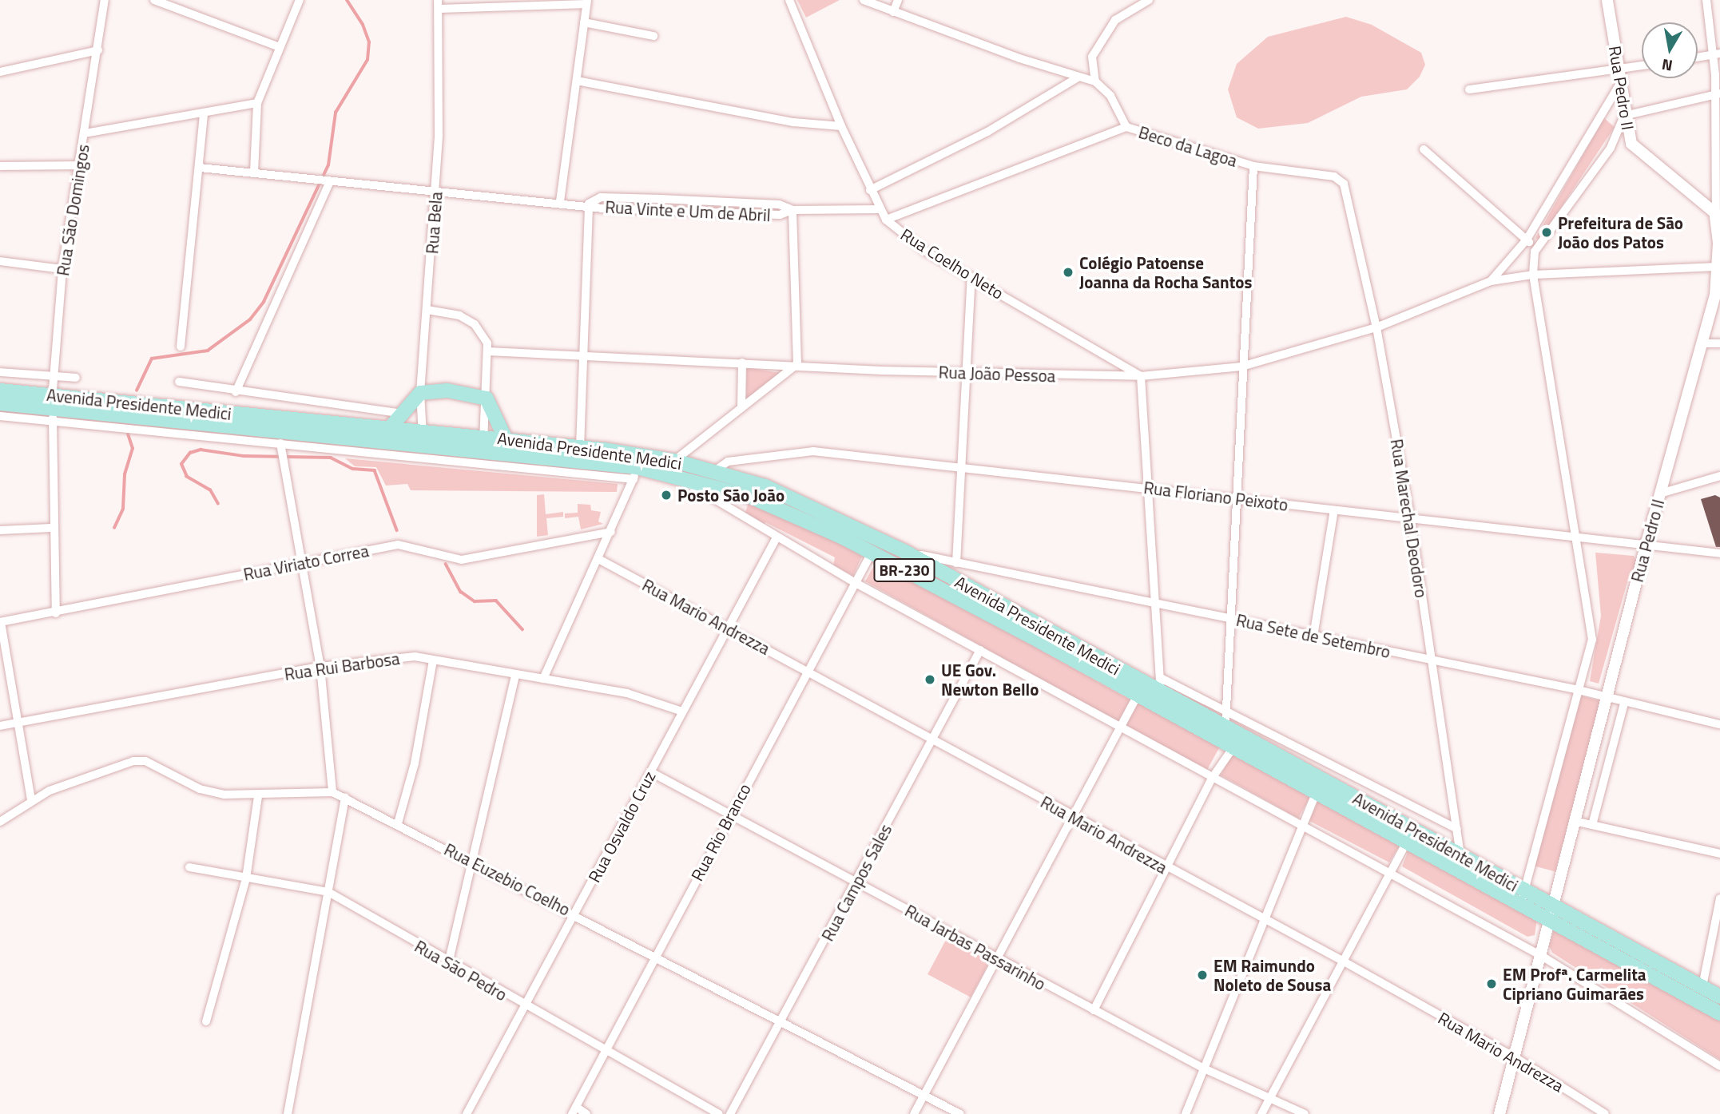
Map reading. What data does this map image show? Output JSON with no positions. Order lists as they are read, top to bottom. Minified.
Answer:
{"streets":{"main road":["Avenida Presidente Medici","BR-230"],"street":["Rua Pedro II","Beco da Lagoa","Rua São Domingos","Rua Vinte e Um de Abril","Rua Bela","Rua Coelho Neto","Rua João Pessoa","Rua Floriano Peixoto","Rua Marechal Deodoro","Rua Viriato Correa","Rua Mario Andrezza","Rua Sete de Setembro","Rua Rui Barbosa","Rua Osvaldo Cruz","Rua Rio Branco","Rua Euzebio Coelho","Rua Campos Sales","Rua Jarbas Passarinho","Rua São Pedro"]},"crossings":[["Rua Pedro II","Rua João Pessoa"],["Rua Pedro II","Avenida Presidente Medici"],["Rua Pedro II","Rua Floriano Peixoto"],["Rua Pedro II","Rua Mario Andrezza"],["Rua Pedro II","Rua Sete de Setembro"],["Beco da Lagoa","Rua Marechal Deodoro"],["Rua São Domingos","Avenida Presidente Medici"],["Rua São Domingos","Rua Viriato Correa"],["Rua Vinte e Um de Abril","Rua Bela"],["Rua Vinte e Um de Abril","Rua Coelho Neto"],["Rua Bela","Avenida Presidente Medici"],["Rua Coelho Neto","Rua João Pessoa"],["Rua João Pessoa","Rua Marechal Deodoro"],["Avenida Presidente Medici","Rua Floriano Peixoto"],["Avenida Presidente Medici","Rua Marechal Deodoro"],["Avenida Presidente Medici","Rua Sete de Setembro"],["Avenida Presidente Medici","Rua Osvaldo Cruz"],["Avenida Presidente Medici","Rua Rio Branco"],["Avenida Presidente Medici","Rua Campos Sales"],["Rua Floriano Peixoto","Rua Marechal Deodoro"],["Rua Marechal Deodoro","Rua Sete de Setembro"],["Rua Mario Andrezza","Rua Osvaldo Cruz"],["Rua Mario Andrezza","Rua Rio Branco"],["Rua Mario Andrezza","Rua Campos Sales"],["Rua Rui Barbosa","Rua Osvaldo Cruz"],["Rua Osvaldo Cruz","Rua Euzebio Coelho"],["Rua Osvaldo Cruz","Rua Jarbas Passarinho"],["Rua Osvaldo Cruz","Rua São Pedro"],["Rua Rio Branco","Rua Euzebio Coelho"],["Rua Rio Branco","Rua Jarbas Passarinho"],["Rua Rio Branco","Rua São Pedro"],["Rua Euzebio Coelho","Rua Campos Sales"],["Rua Campos Sales","Rua Jarbas Passarinho"]],"places":["Prefeitura de São João dos Patos","Colégio Patoense Joanna da Rocha Santos","Posto São João","UE Gov. Newton Bello","EM Raimundo Noleto de Sousa","EM Profª. Carmelita Cipriano Guimarães"],"north":"bottom"}
